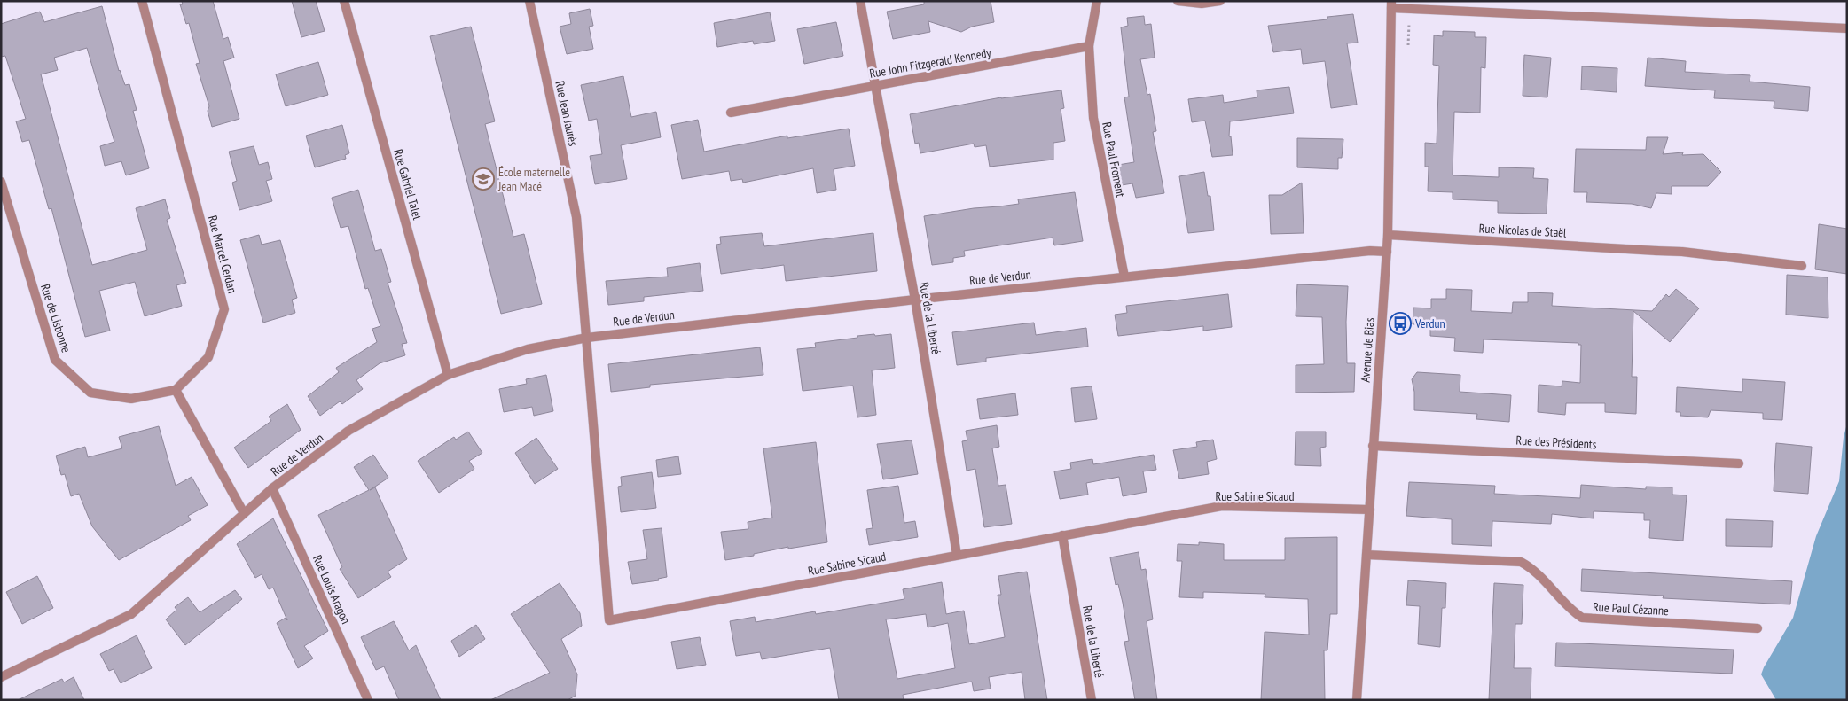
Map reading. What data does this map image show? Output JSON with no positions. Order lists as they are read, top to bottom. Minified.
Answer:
{"streets":{"street":["Rue John Fitzgerald Kennedy","Rue Jean Jaurès","Rue Paul Froment","Rue Gabriel Talet","Rue Nicolas de Staël","Rue Marcel Cerdan","Rue de Verdun","Rue de Lisbonne","Rue de la Liberté","Avenue de Bias","Rue des Présidents","Rue Sabine Sicaud","Rue Louis Aragon","Rue Paul Cézanne"]},"crossings":[["Rue John Fitzgerald Kennedy","Rue Paul Froment"],["Rue John Fitzgerald Kennedy","Rue de la Liberté"],["Rue Jean Jaurès","Rue de Verdun"],["Rue Jean Jaurès","Rue Sabine Sicaud"],["Rue Paul Froment","Rue de Verdun"],["Rue Gabriel Talet","Rue de Verdun"],["Rue Nicolas de Staël","Avenue de Bias"],["Rue Marcel Cerdan","Rue de Lisbonne"],["Rue de Verdun","Rue de la Liberté"],["Rue de Verdun","Avenue de Bias"],["Rue de Verdun","Rue Sabine Sicaud"],["Rue de Verdun","Rue Louis Aragon"],["Rue de la Liberté","Rue Sabine Sicaud"],["Avenue de Bias","Rue des Présidents"],["Avenue de Bias","Rue Sabine Sicaud"],["Avenue de Bias","Rue Paul Cézanne"]],"places":{"school or university":["École maternelle Jean Macé"],"bus stop":["Verdun"]}}
